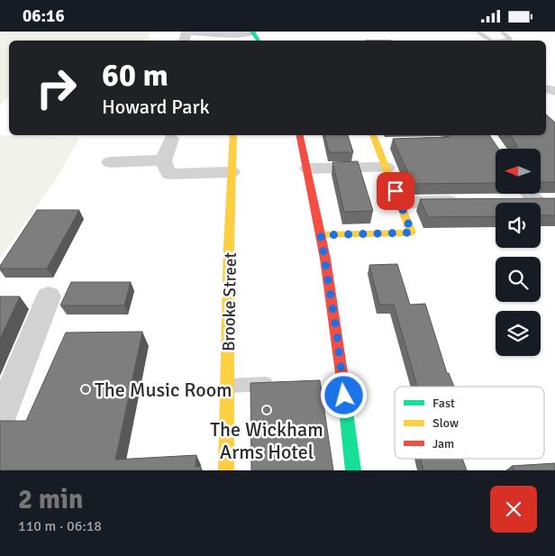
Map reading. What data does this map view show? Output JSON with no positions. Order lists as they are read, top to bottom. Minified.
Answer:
{"streets":{"street":["Brooke Street"]},"places":["The Music Room","The Wickham Arms Hotel"],"legend":["Fast","Slow","Jam"],"north":"left","page":{"status":"06:16","turn":["60 m","Howard Park"],"heading":["2 min","110 m · 06:18"]}}
